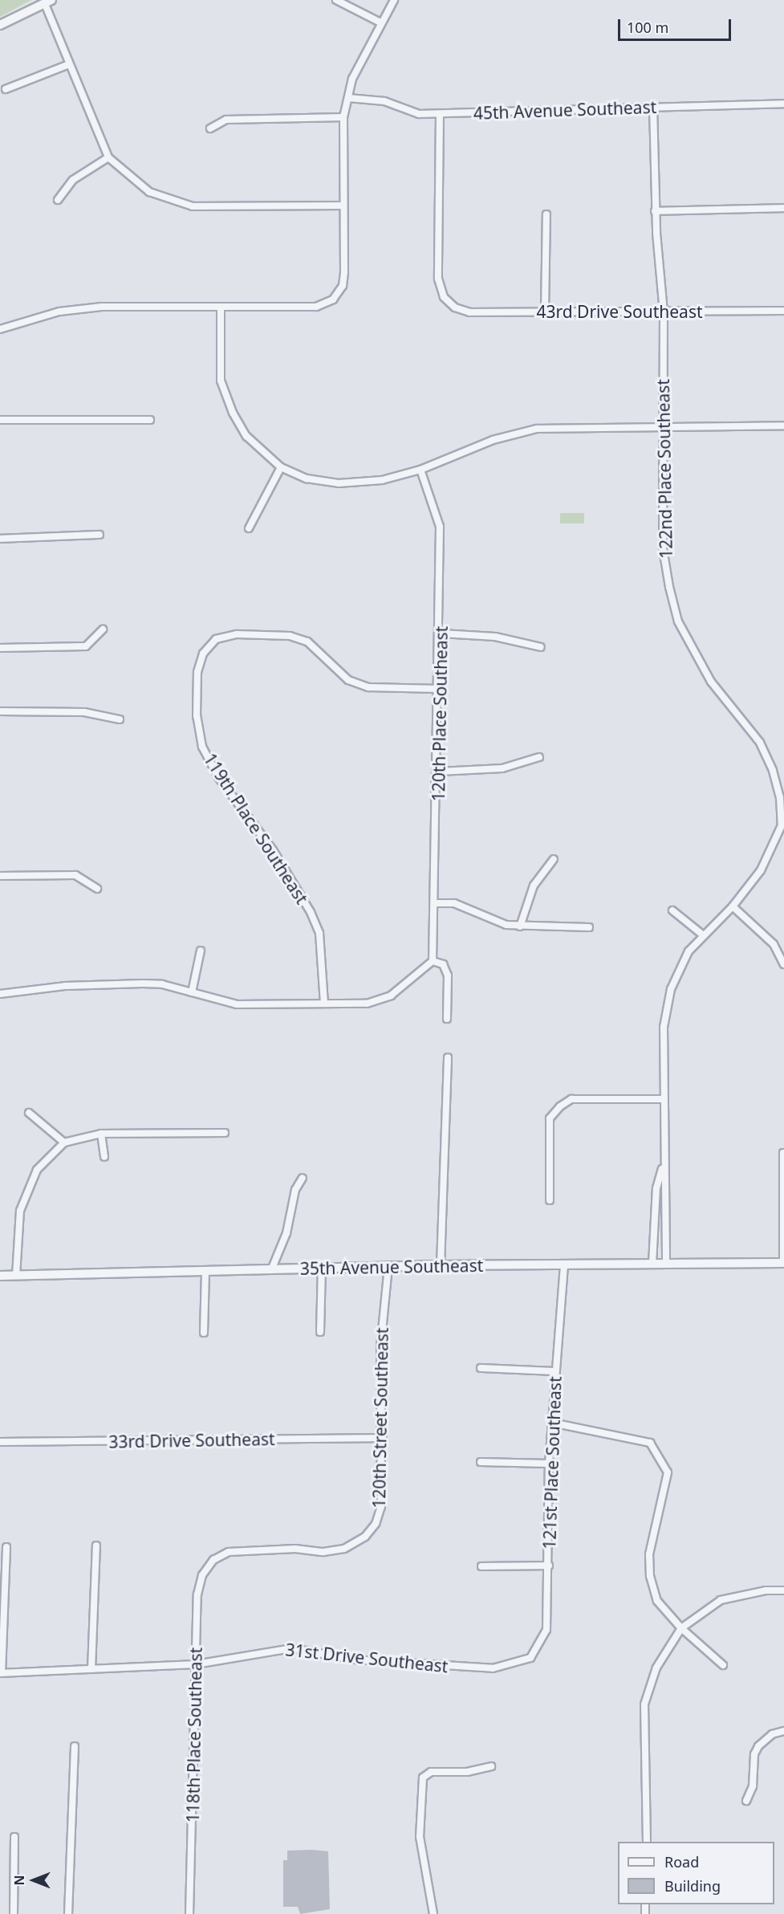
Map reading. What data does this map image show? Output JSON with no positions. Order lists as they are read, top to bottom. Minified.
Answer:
{"streets":{"street":["45th Avenue Southeast","43rd Drive Southeast","122nd Place Southeast","120th Place Southeast","119th Place Southeast","35th Avenue Southeast","120th Street Southeast","33rd Drive Southeast","121st Place Southeast","31st Drive Southeast","118th Place Southeast"]},"crossings":[["45th Avenue Southeast","43rd Drive Southeast"],["45th Avenue Southeast","122nd Place Southeast"],["43rd Drive Southeast","122nd Place Southeast"],["122nd Place Southeast","35th Avenue Southeast"],["120th Place Southeast","119th Place Southeast"],["35th Avenue Southeast","120th Street Southeast"],["35th Avenue Southeast","121st Place Southeast"],["120th Street Southeast","33rd Drive Southeast"],["120th Street Southeast","118th Place Southeast"],["121st Place Southeast","31st Drive Southeast"],["31st Drive Southeast","118th Place Southeast"]],"legend":["Road","Building"],"scale_bar":"100 m","north":"left"}
